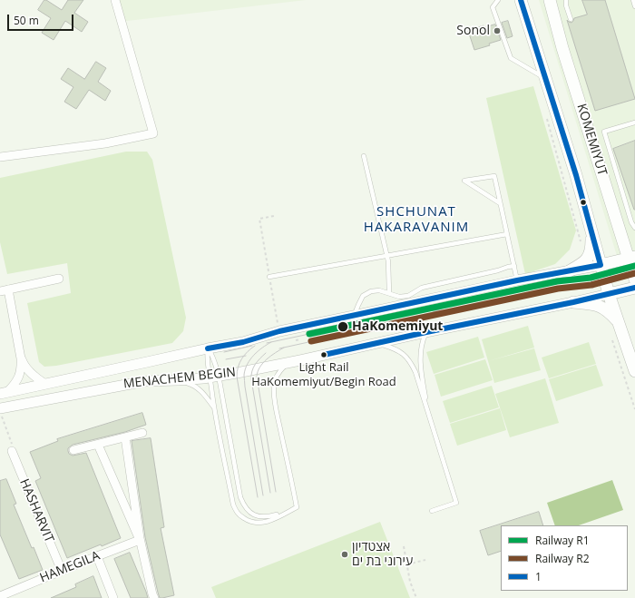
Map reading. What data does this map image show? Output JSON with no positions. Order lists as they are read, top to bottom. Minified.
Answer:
{"streets":{"main road":["KOMEMIYUT","MENACHEM BEGIN"],"street":["HASHARVIT","HAMEGILA"]},"crossings":[["KOMEMIYUT","MENACHEM BEGIN"],["HASHARVIT","HAMEGILA"]],"districts":["SHCHUNAT HAKARAVANIM"],"places":["Sonol","HaKomemiyut","Light Rail HaKomemiyut/Begin Road","אצטדיון עירוני בת ים"],"lines":["transit line 1","rail line R1","rail line R2"],"legend":["Railway R1","Railway R2","1"],"scale_bar":"50 m"}
